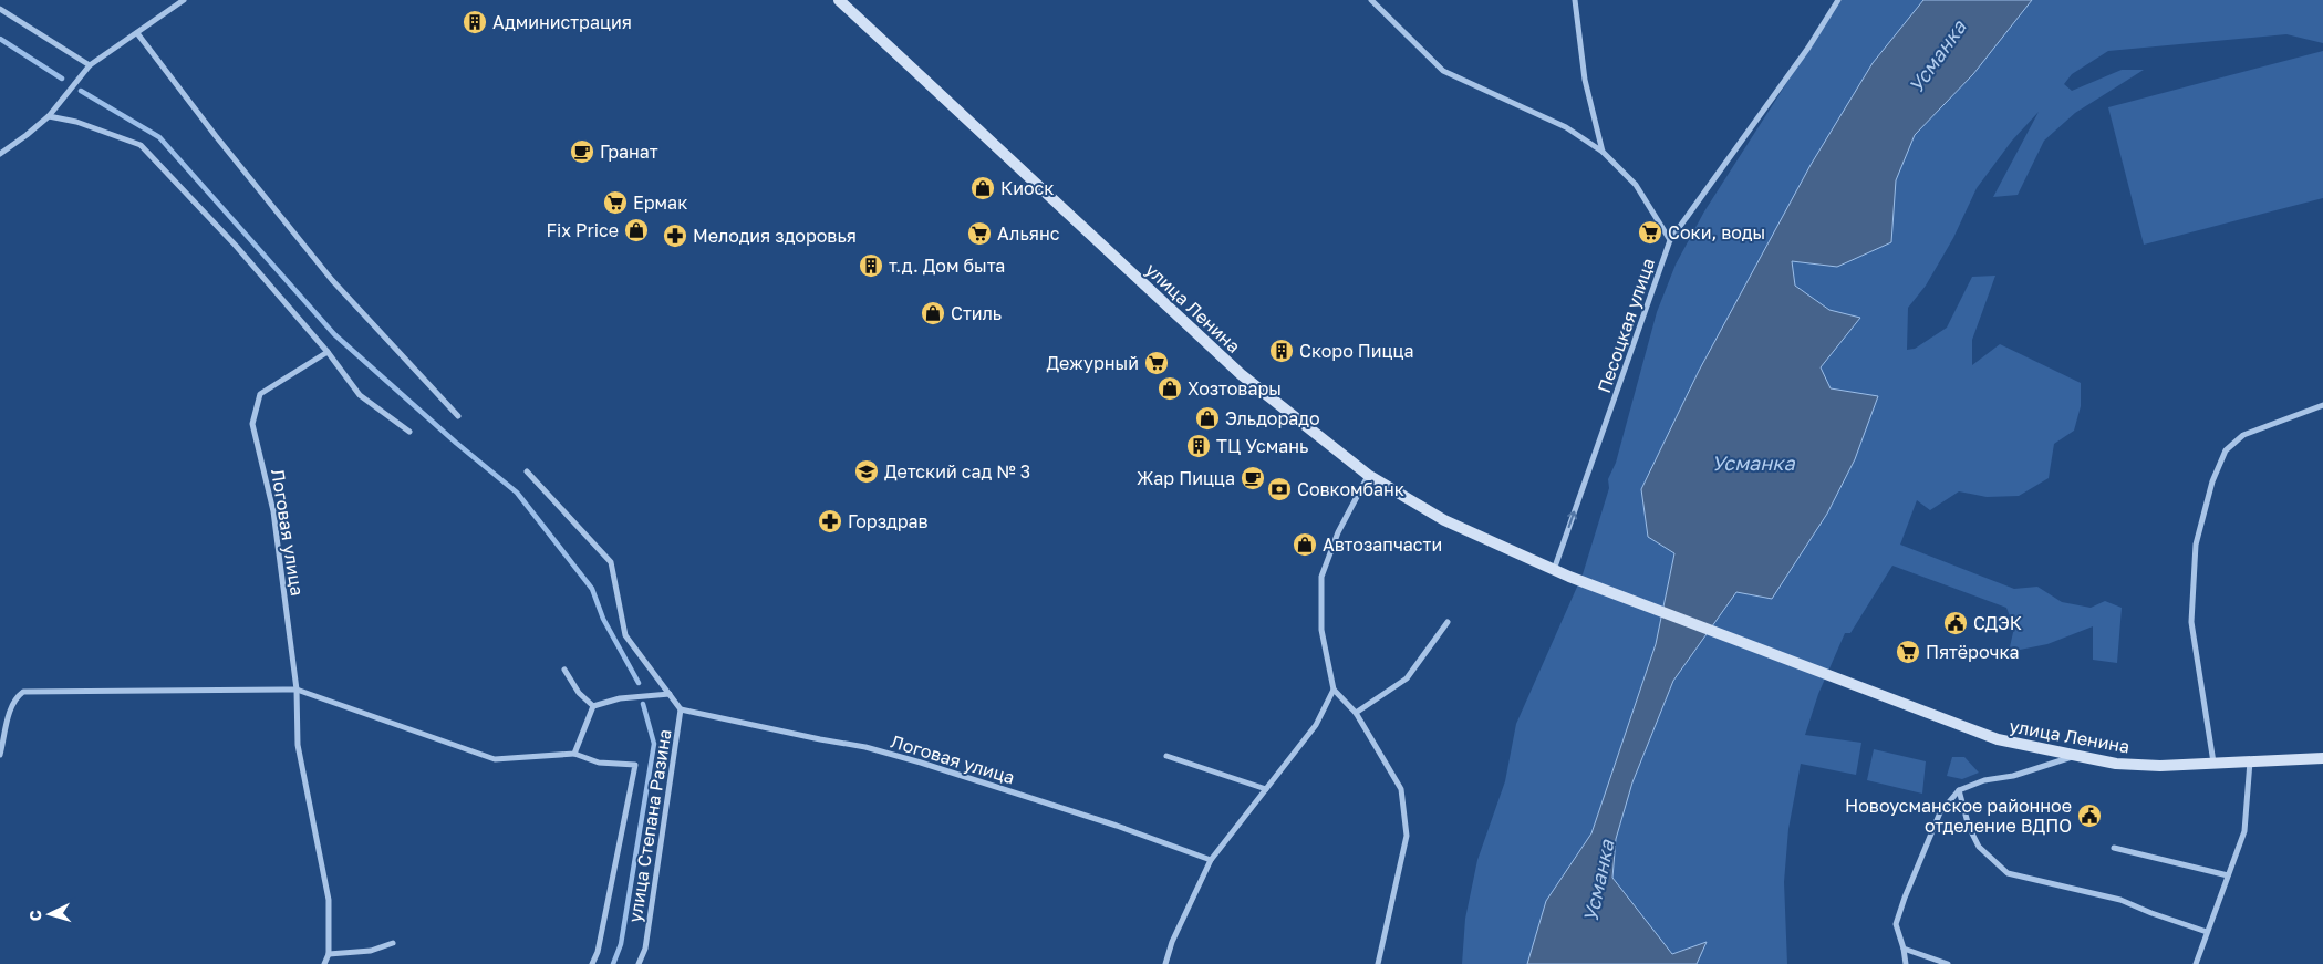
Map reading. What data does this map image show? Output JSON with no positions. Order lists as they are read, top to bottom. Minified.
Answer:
{"streets":{"main road":["улица Ленина"],"street":["Песоцкая улица","Логовая улица","улица Степана Разина"]},"crossings":[["улица Ленина","Песоцкая улица"],["Логовая улица","улица Степана Разина"]],"one_way":["Песоцкая улица"],"water":["Усманка"],"places":{"building":["Администрация","т.д. Дом быта","Скоро Пицца","ТЦ Усмань"],"cafe":["Гранат","Жар Пицца"],"shop":["Киоск","Fix Price","Стиль","Хозтовары","Эльдорадо","Автозапчасти"],"supermarket":["Ермак","Соки, воды","Альянс","Дежурный","Пятёрочка"],"pharmacy":["Мелодия здоровья","Горздрав"],"school or university":["Детский сад № 3"],"bank":["Совкомбанк"],"public building":["СДЭК","Новоусманское районное отделение ВДПО"]},"north":"left"}
